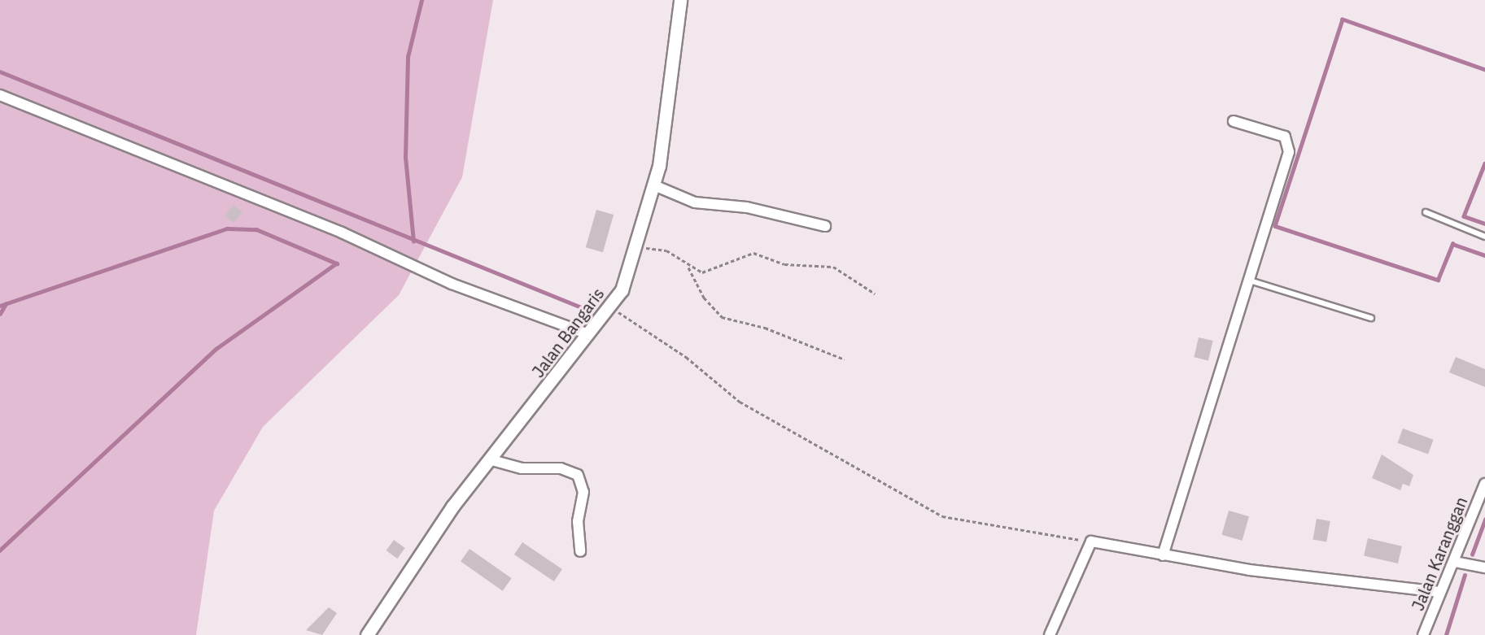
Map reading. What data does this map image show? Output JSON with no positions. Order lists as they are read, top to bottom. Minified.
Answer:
{"streets":{"street":["Jalan Bangaris","Jalan Karanggan"]}}
